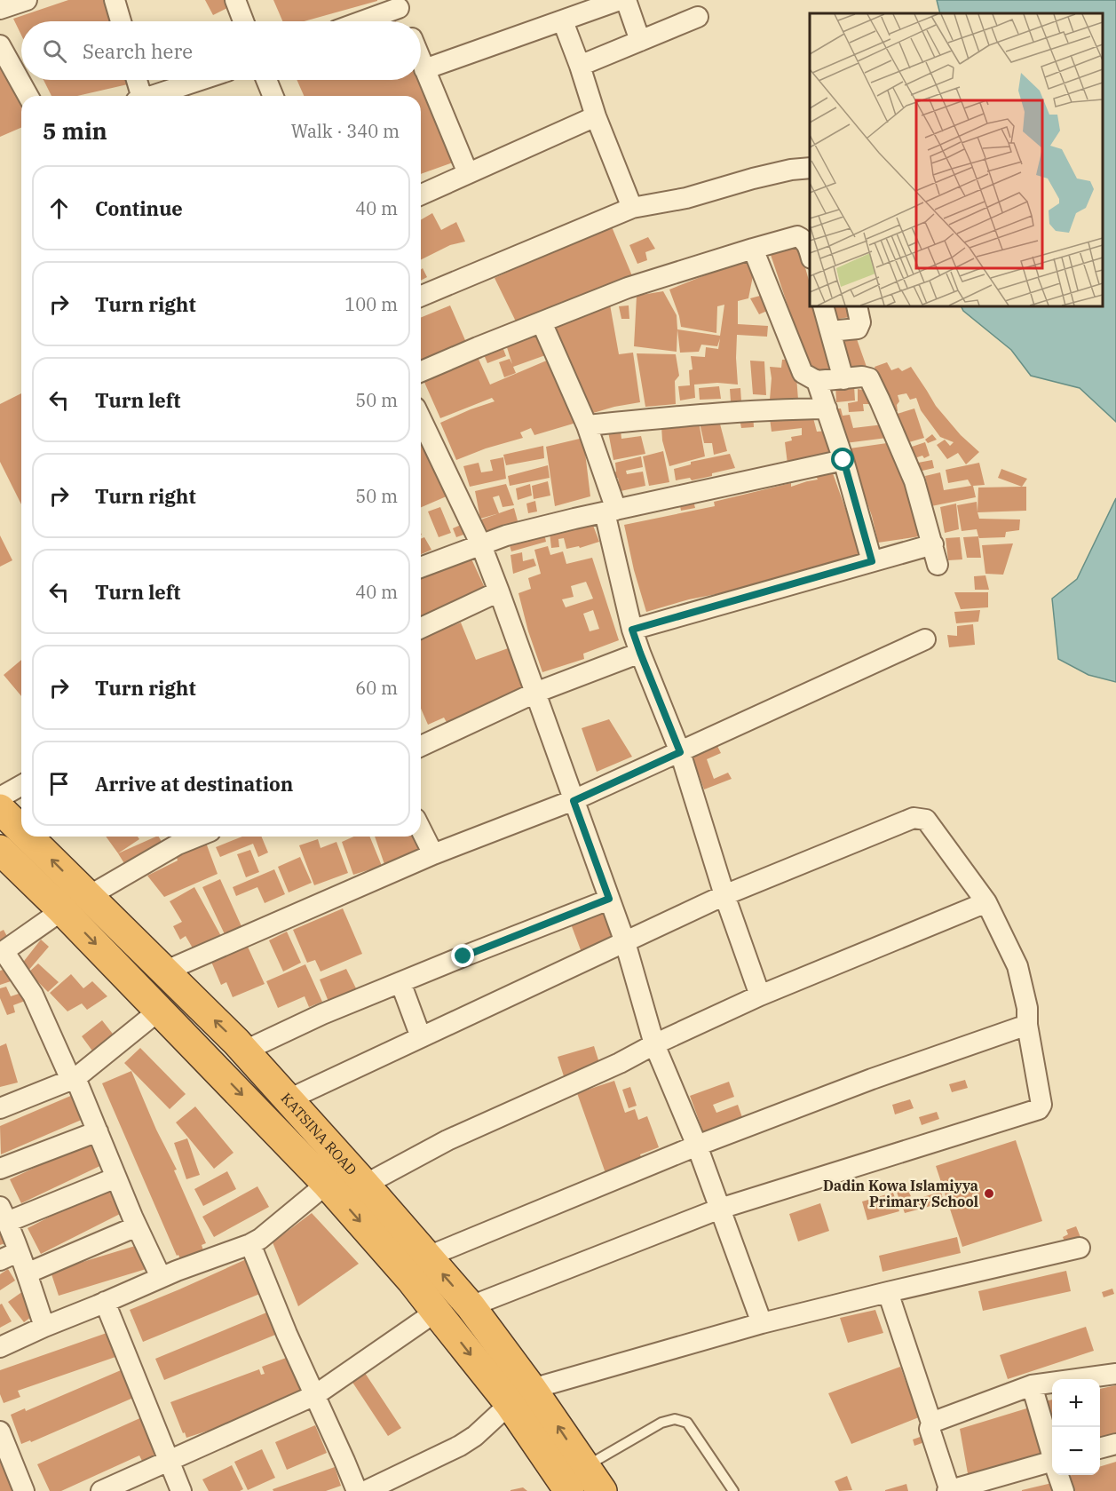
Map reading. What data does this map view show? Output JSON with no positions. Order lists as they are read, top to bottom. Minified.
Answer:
{"streets":{"highway":["KATSINA ROAD"]},"places":["Dadin Kowa Islamiyya Primary School"],"page":{"search":"Search here","heading":["5 min","Walk · 340 m"],"list":[["Continue","40 m"],["Turn right","100 m"],["Turn left","50 m"],["Turn right","50 m"],["Turn left","40 m"],["Turn right","60 m"],"Arrive at destination"],"map_buttons":["+","−"]}}
